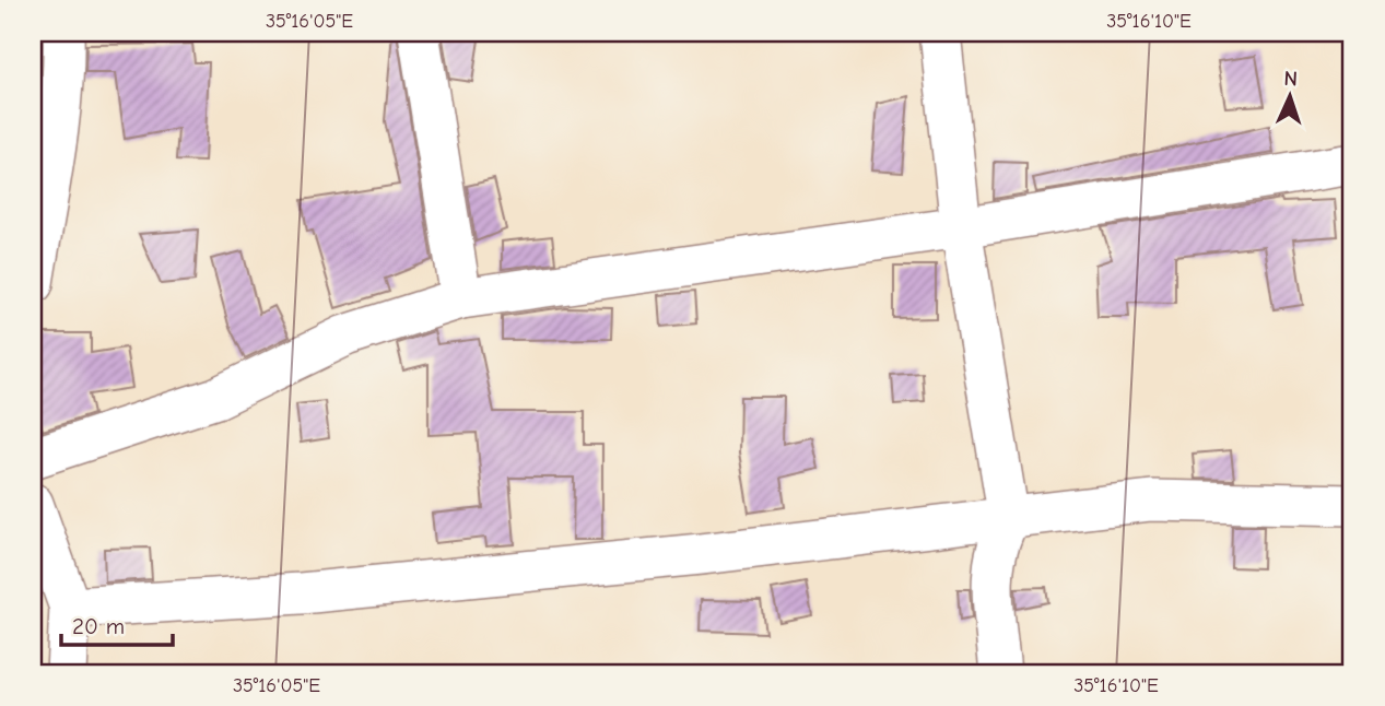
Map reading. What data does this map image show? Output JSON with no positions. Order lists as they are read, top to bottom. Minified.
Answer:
{"scale_bar":"20 m","north":"top","coordinates":["35°16'05\"E","35°16'10\"E"]}
